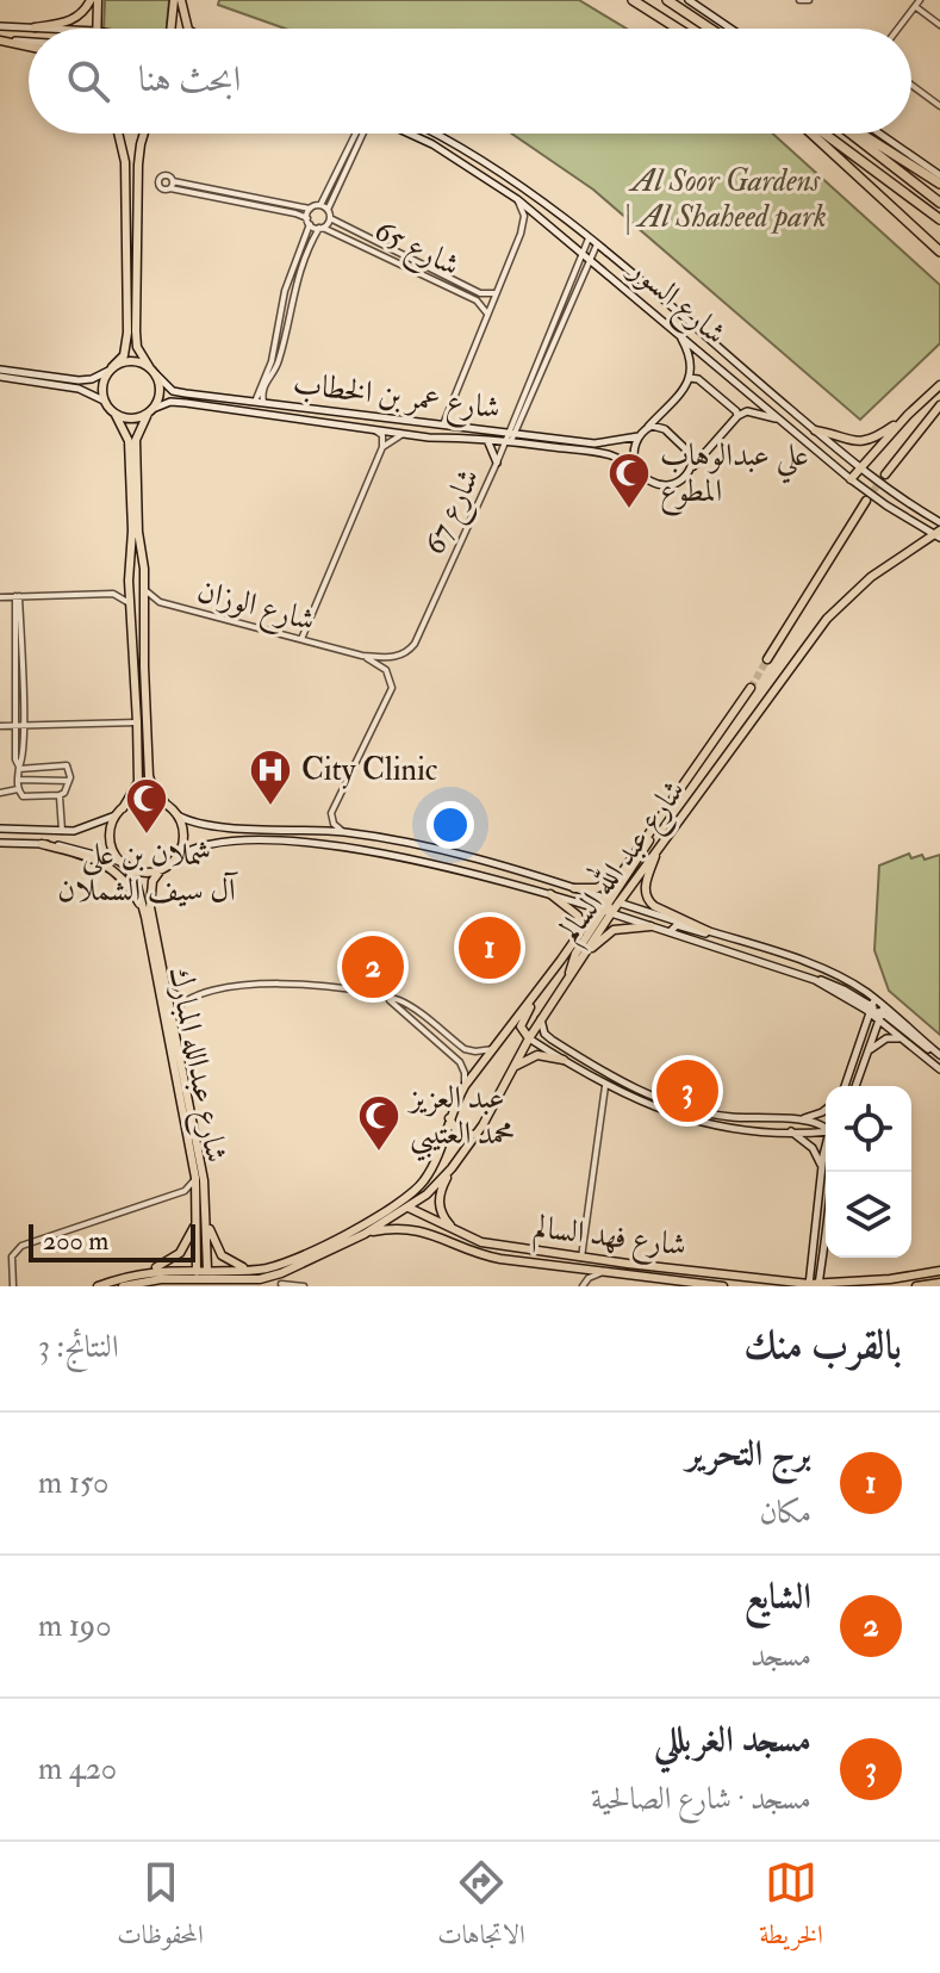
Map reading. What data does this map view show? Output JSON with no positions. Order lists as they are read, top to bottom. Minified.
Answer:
{"streets":{"main road":["شارع السور","شارع عمر بن الخطاب","شارع عبد الله السالم","شارع عبدالله المبارك","شارع فهد السالم"],"street":["شارع 65","شارع 67","شارع الوزان"]},"crossings":[["شارع السور","شارع 67"],["شارع السور","شارع عبد الله السالم"],["شارع عمر بن الخطاب","شارع 67"],["شارع 67","شارع الوزان"],["شارع عبد الله السالم","شارع عبدالله المبارك"],["شارع عبد الله السالم","شارع فهد السالم"],["شارع عبدالله المبارك","شارع فهد السالم"]],"parks":["Al Soor Gardens | Al Shaheed park"],"places":{"mosque":["علي عبدالوهاب المطوع","شملان بن علي آل سيف الشملان","عبد العزيز محمد العتيبي"],"hospital":["City Clinic"]},"scale_bar":"200 m","page":{"search":"ابحث هنا","pins":["1","2","3"],"scale":"200 m","heading":["بالقرب منك","النتائج: 3"],"list":[{"mark":"1","name":"برج التحرير","note":"مكان","value":"150 m"},{"mark":"2","name":"الشايع","note":"مسجد","value":"190 m"},{"mark":"3","name":"مسجد الغربللي","note":"مسجد · شارع الصالحية","value":"420 m"}],"nav":["الخريطة","الاتجاهات","المحفوظات"]}}
